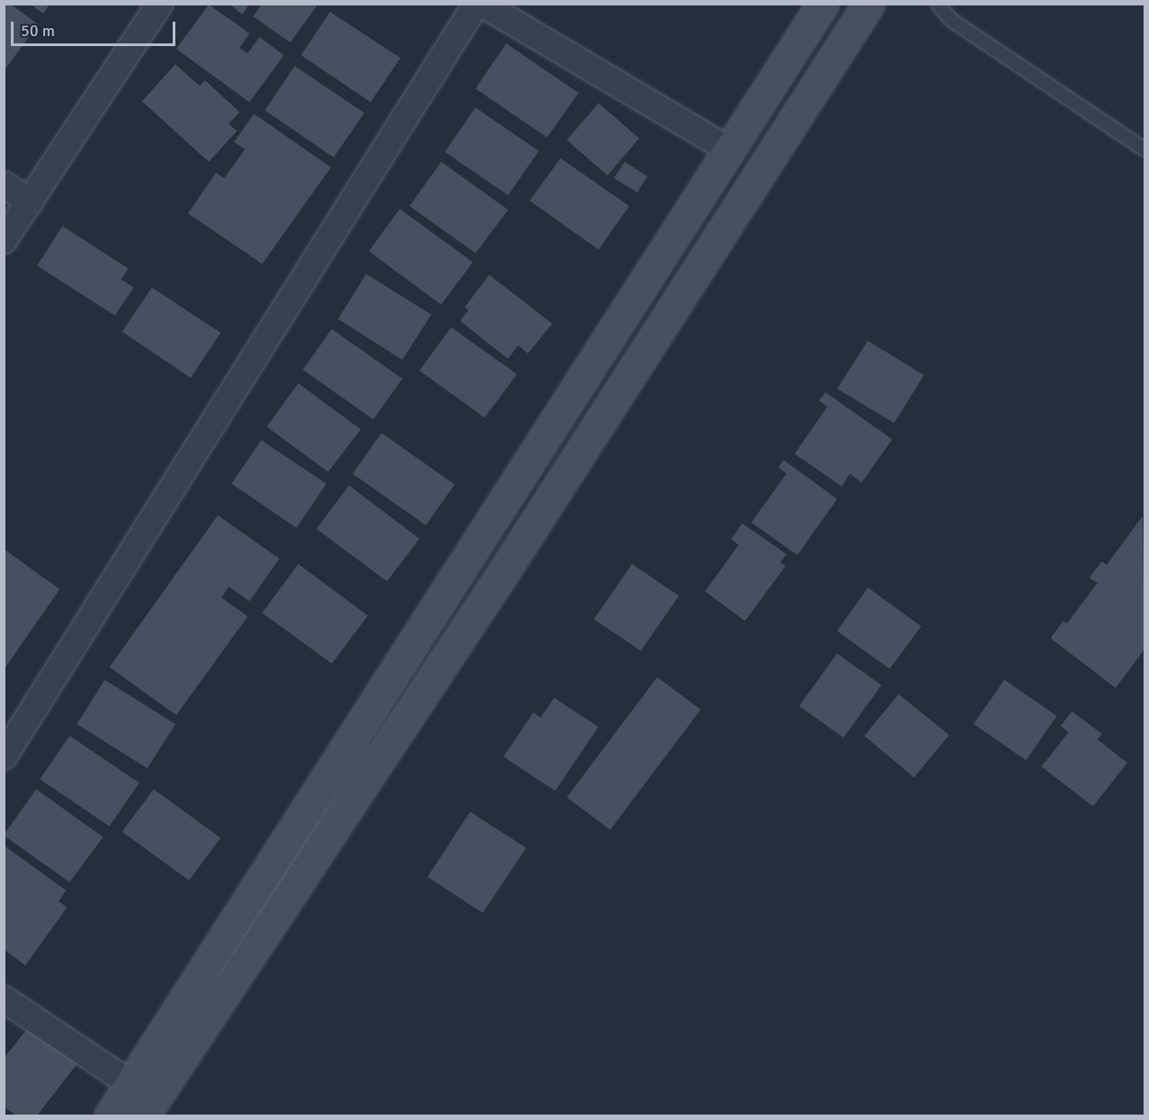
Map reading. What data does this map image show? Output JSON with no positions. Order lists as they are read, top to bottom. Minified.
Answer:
{"scale_bar":"50 m"}
